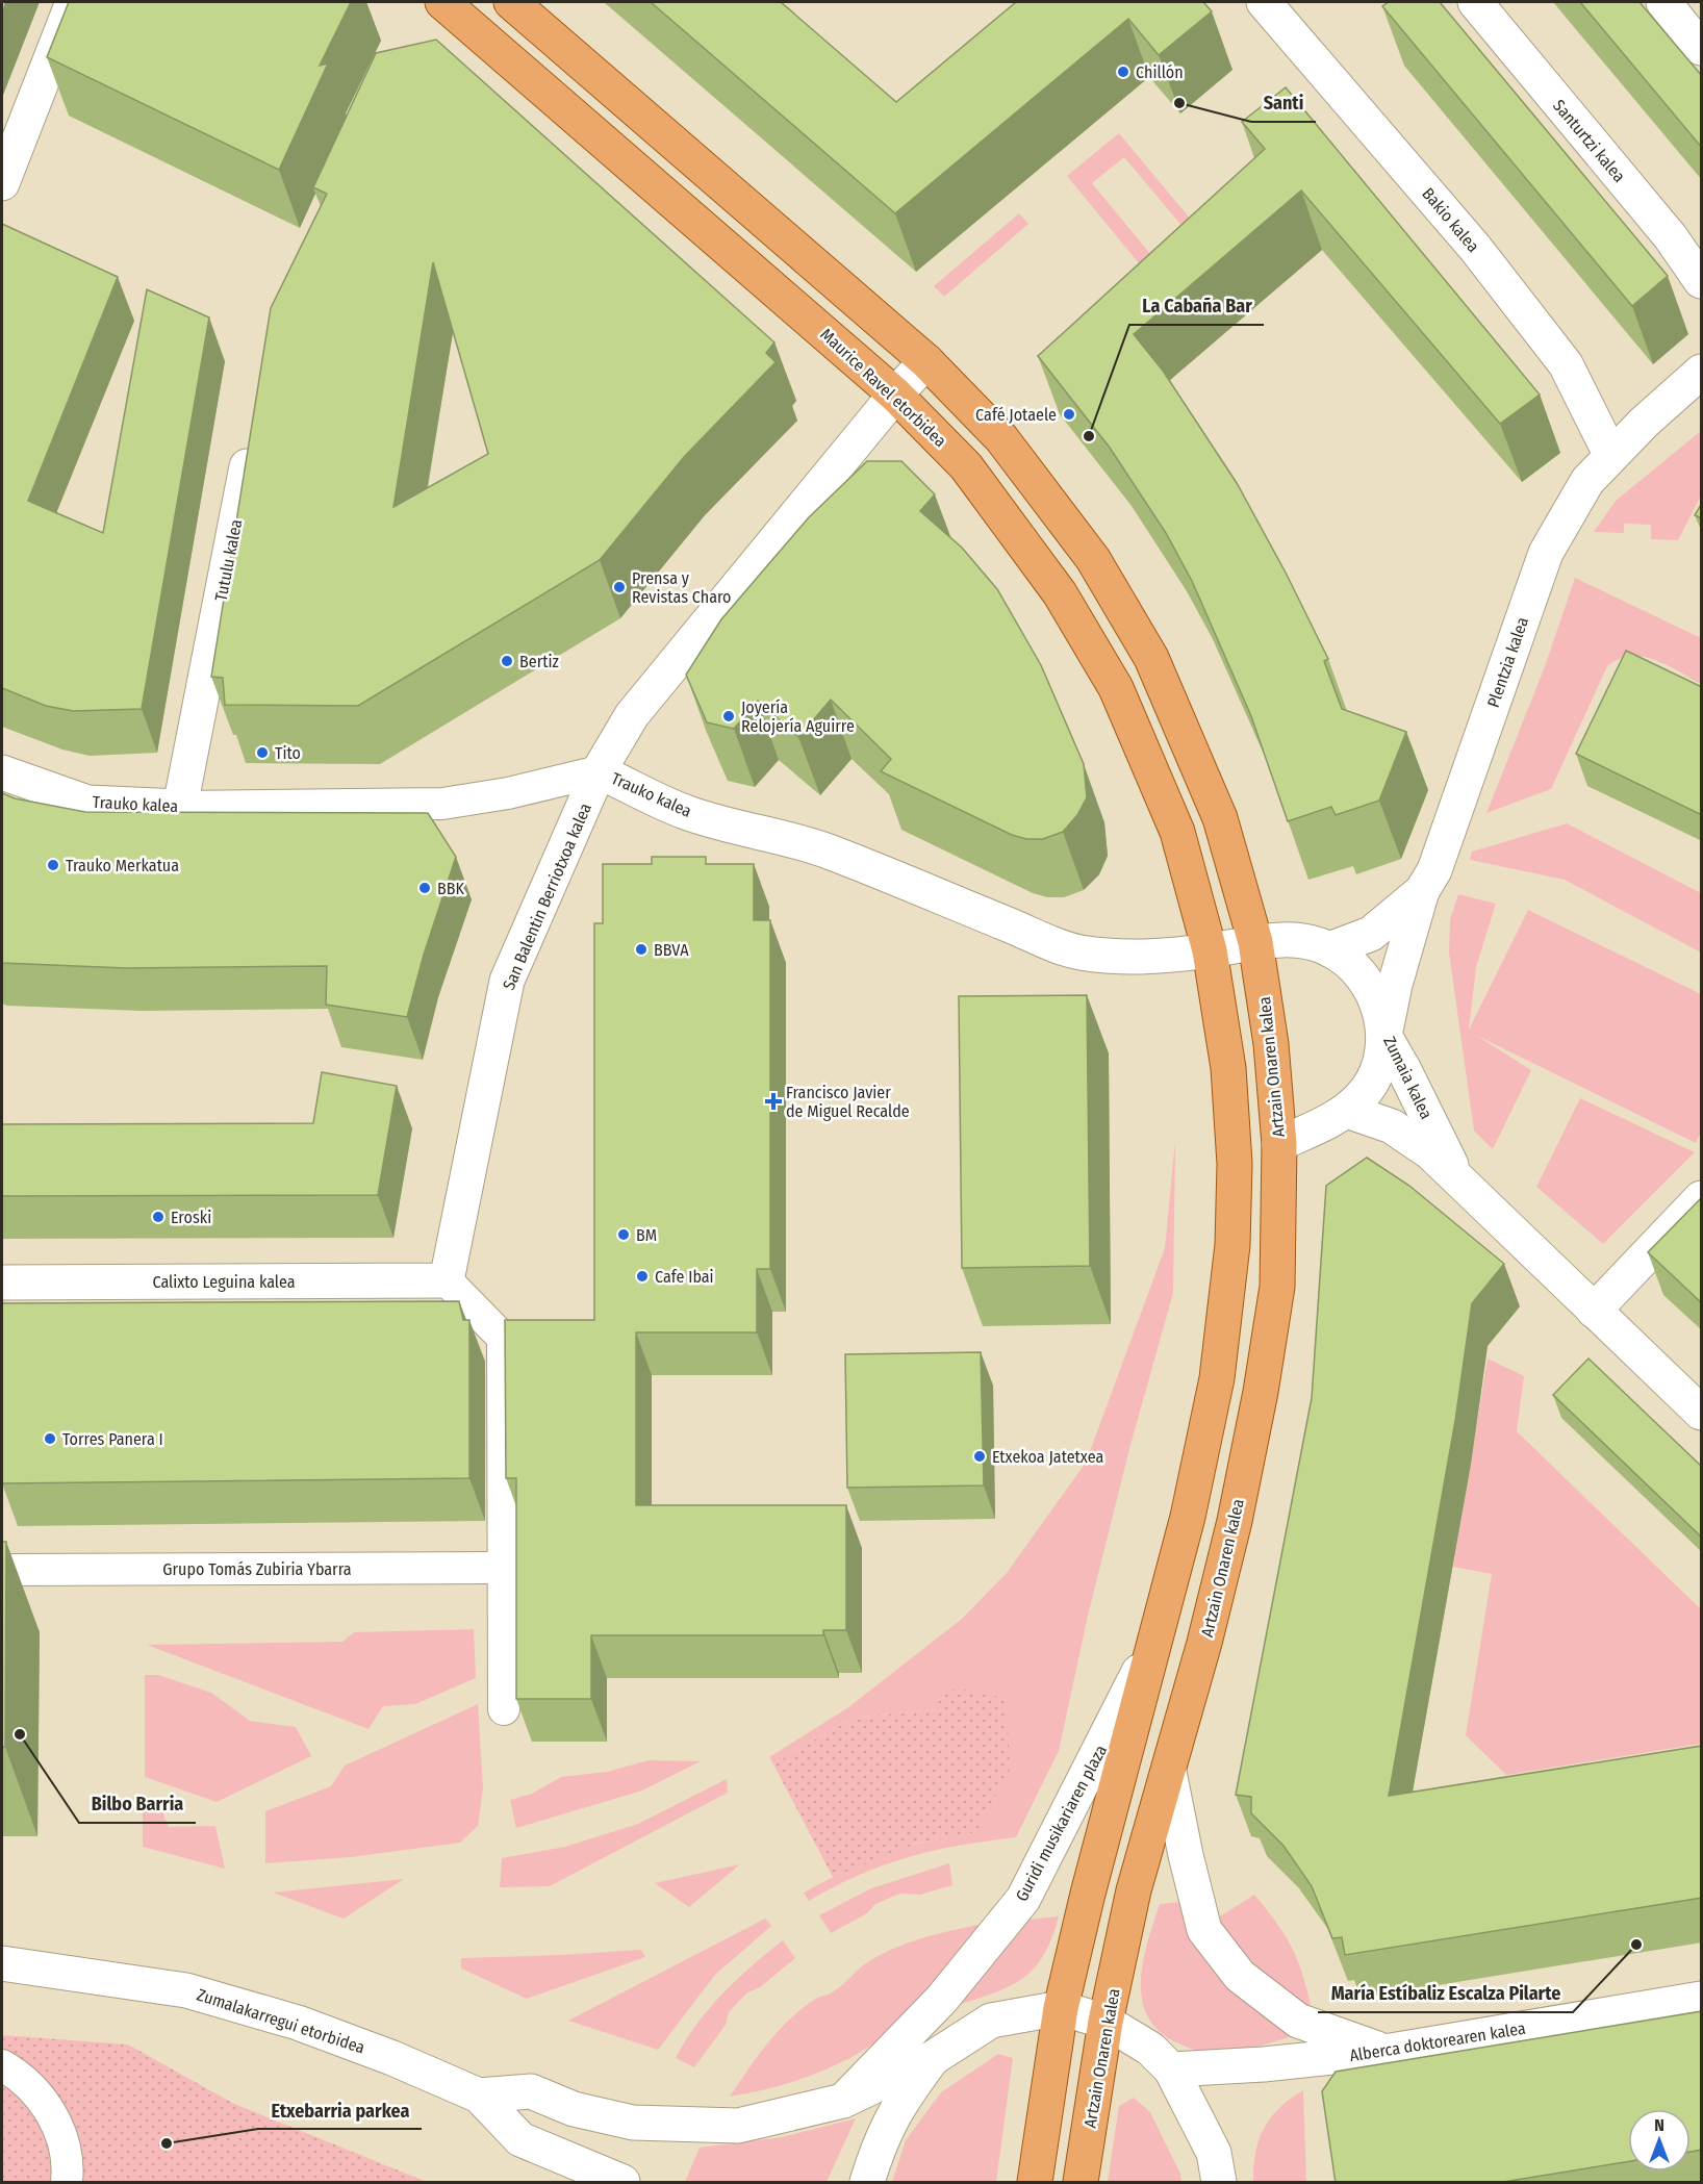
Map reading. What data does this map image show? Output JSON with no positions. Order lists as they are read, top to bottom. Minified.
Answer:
{"streets":{"main road":["Maurice Ravel etorbidea","Artzain Onaren kalea"],"street":["Santurtzi kalea","Bakio kalea","Tutulu kalea","Plentzia kalea","Trauko kalea","San Balentin Berriotxoa kalea","Zumaia kalea","Calixto Leguina kalea","Grupo Tomás Zubiria Ybarra","Guridi musikariaren plaza","Zumalakarregui etorbidea","Alberca doktorearen kalea"]},"crossings":[["Bakio kalea","Plentzia kalea"],["Maurice Ravel etorbidea","Trauko kalea"],["Maurice Ravel etorbidea","San Balentin Berriotxoa kalea"],["Tutulu kalea","Trauko kalea"],["Plentzia kalea","Trauko kalea"],["Plentzia kalea","Zumaia kalea"],["Trauko kalea","San Balentin Berriotxoa kalea"],["Trauko kalea","Artzain Onaren kalea"],["San Balentin Berriotxoa kalea","Calixto Leguina kalea"],["Guridi musikariaren plaza","Zumalakarregui etorbidea"]],"places":{"other":["Chillón","Santi","Café Jotaele","La Cabaña Bar","Prensa y Revistas Charo","Bertiz","Joyería Relojería Aguirre","Tito","Trauko Merkatua","BBK","BBVA","Eroski","BM","Cafe Ibai","Torres Panera I","Etxekoa Jatetxea","Bilbo Barria","María Estíbaliz Escalza Pilarte","Etxebarria parkea"],"health":["Francisco Javier de Miguel Recalde"]},"north":"top"}
